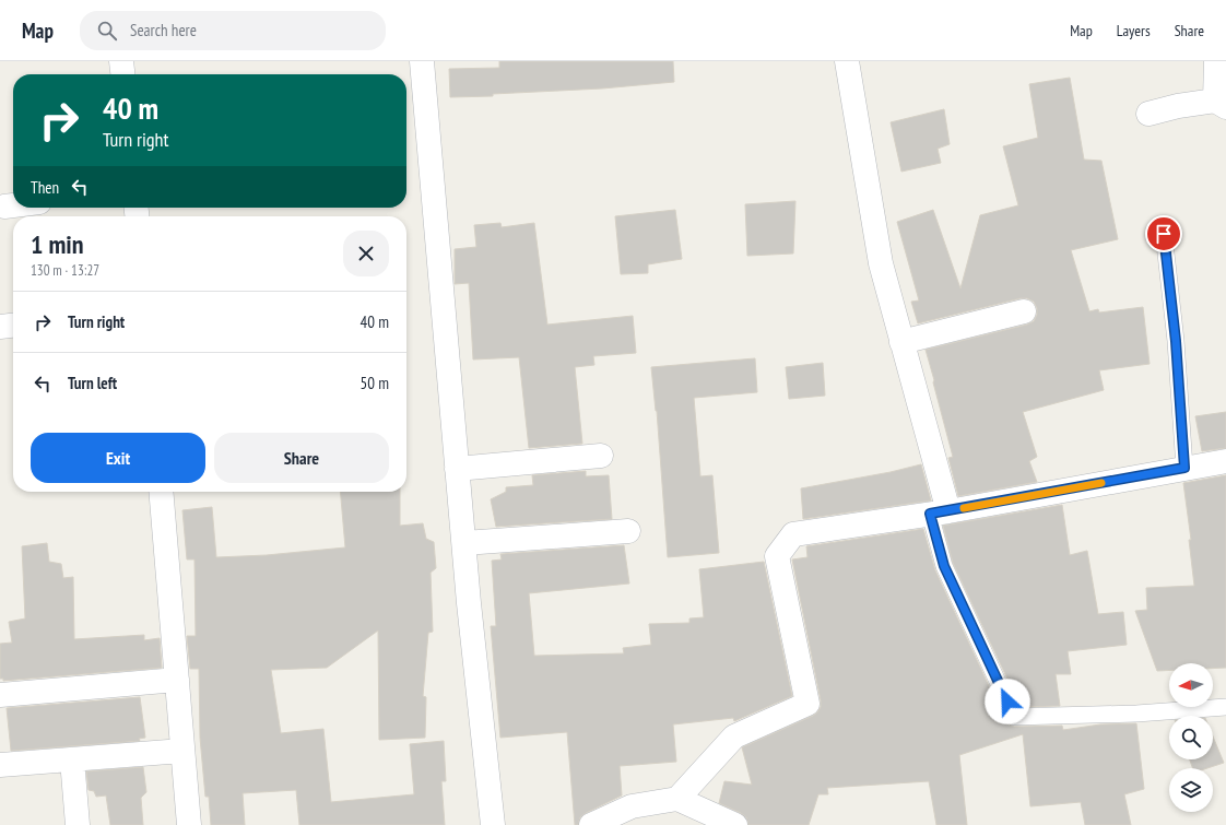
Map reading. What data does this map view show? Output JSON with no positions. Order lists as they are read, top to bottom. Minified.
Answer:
{"north":"left","page":{"header":"Map","search":"Search here","nav":["Map","Layers","Share"],"turn":["40 m","Turn right"],"then":"Then","heading":["1 min","130 m · 13:27"],"list":[{"name":"Turn right","value":"40 m"},{"name":"Turn left","value":"50 m"}],"buttons":["Exit","Share"]}}
